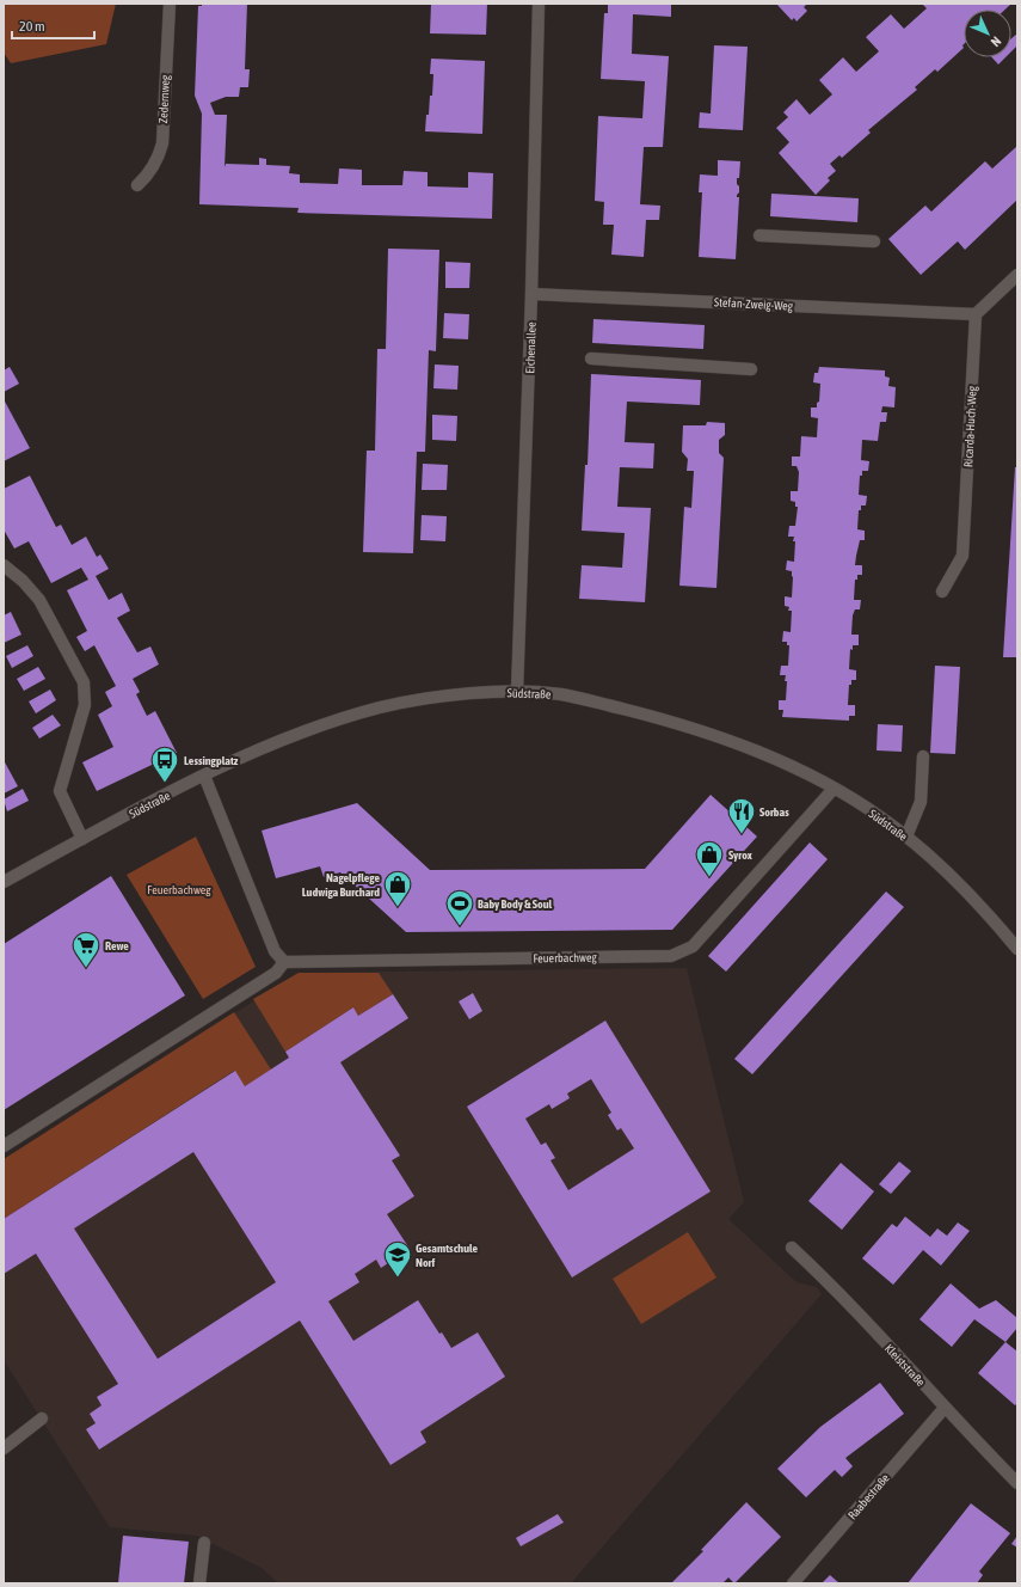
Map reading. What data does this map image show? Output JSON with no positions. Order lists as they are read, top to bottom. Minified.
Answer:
{"streets":{"street":["Zedernweg","Stefan-Zweig-Weg","Eichenallee","Ricarda-Huch-Weg","Südstraße","Feuerbachweg","Kleiststraße","Raabestraße"]},"crossings":[["Stefan-Zweig-Weg","Eichenallee"],["Stefan-Zweig-Weg","Ricarda-Huch-Weg"],["Eichenallee","Südstraße"],["Südstraße","Feuerbachweg"],["Kleiststraße","Raabestraße"]],"parks":["Feuerbachweg"],"places":{"bus stop":["Lessingplatz"],"restaurant":["Sorbas"],"shop":["Syrox","Nagelpflege Ludwiga Burchard"],"sports":["Baby Body & Soul"],"supermarket":["Rewe"],"school or university":["Gesamtschule Norf"]},"scale_bar":"20 m","north":"bottom right"}
